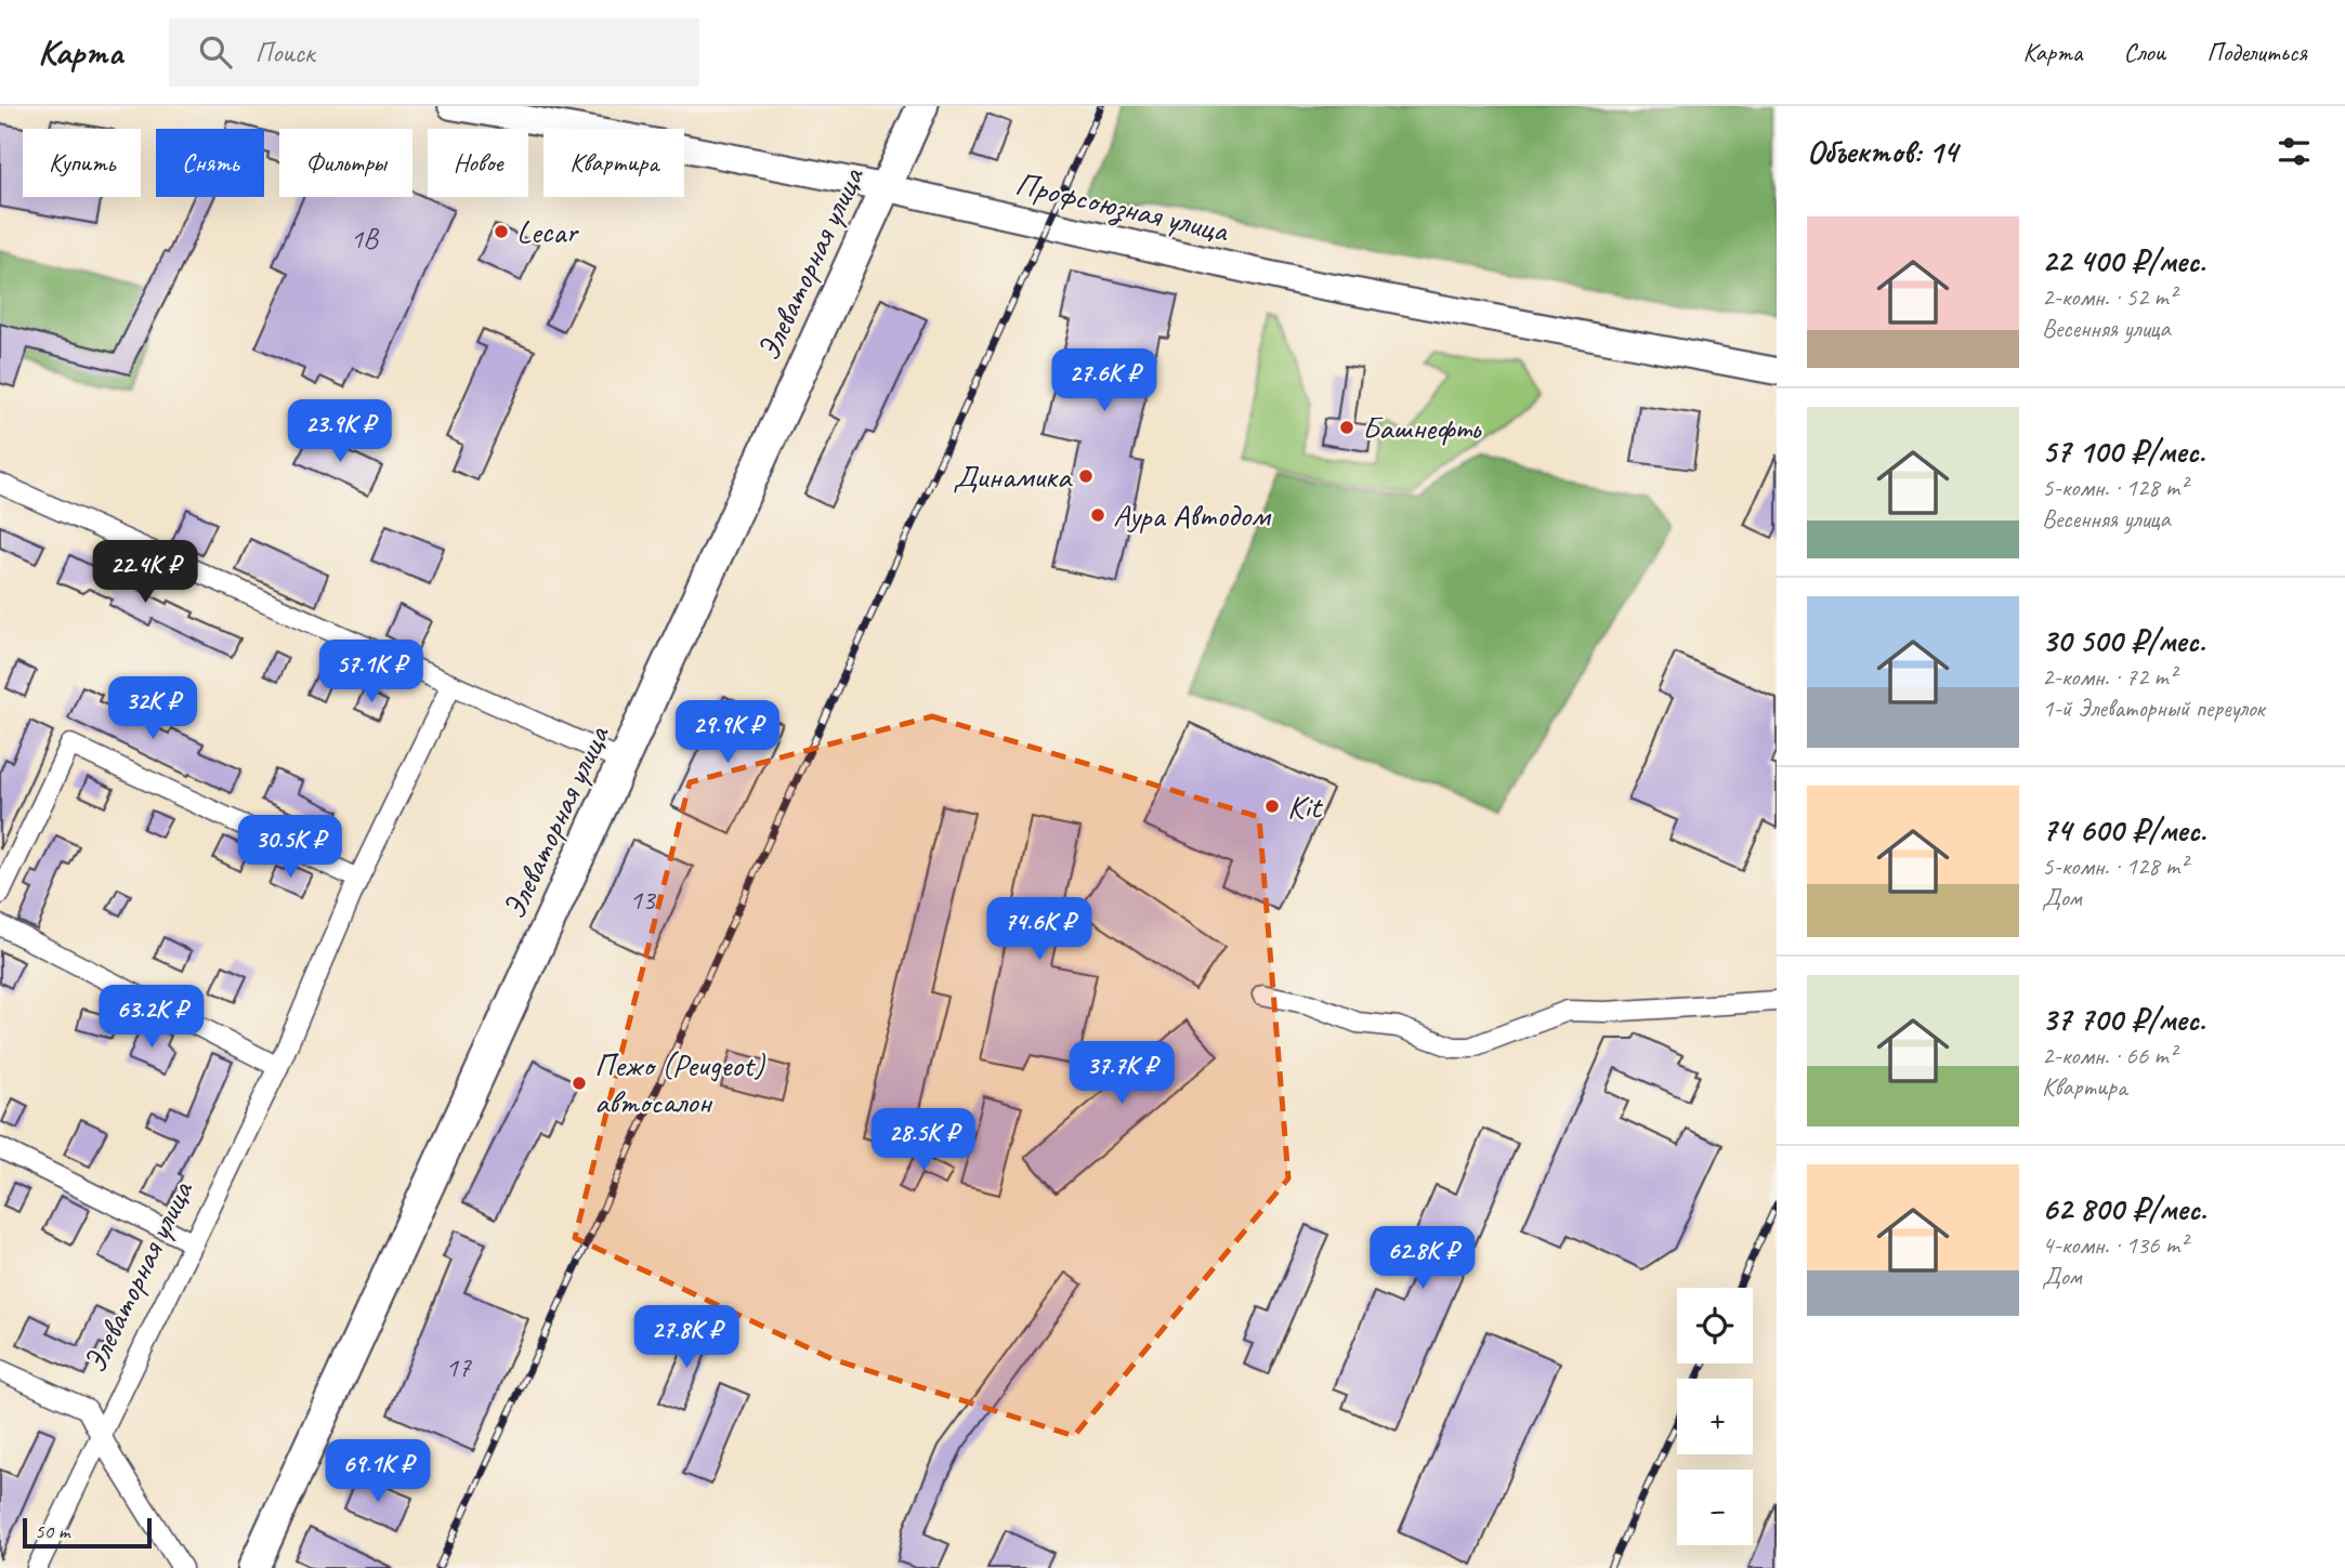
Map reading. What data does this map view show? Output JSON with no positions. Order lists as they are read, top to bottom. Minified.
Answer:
{"streets":{"main road":["Профсоюзная улица","Элеваторная улица"]},"crossings":[["Профсоюзная улица","Элеваторная улица"]],"places":["Lecar","Башнефть","Динамика","Аура Автодом","Kit","Пежо (Peugeot) автосалон"],"house_numbers":["1В","13","17"],"scale_bar":"50 m","page":{"header":"Карта","search":"Поиск","nav":["Карта","Слои","Поделиться"],"heading":"Объектов: 14","chip":["Купить","Снять","Фильтры","Новое","Квартира"],"list":[{"name":"22 400 ₽/мес.","note":"2-комн. · 52 m² · Весенняя улица"},{"name":"57 100 ₽/мес.","note":"5-комн. · 128 m² · Весенняя улица"},{"name":"30 500 ₽/мес.","note":"2-комн. · 72 m² · 1-й Элеваторный переулок"},{"name":"74 600 ₽/мес.","note":"5-комн. · 128 m² · Дом"},{"name":"37 700 ₽/мес.","note":"2-комн. · 66 m² · Квартира"},{"name":"62 800 ₽/мес.","note":"4-комн. · 136 m² · Дом"}],"price":["27.6K ₽","23.9K ₽","22.4K ₽","57.1K ₽","32K ₽","29.9K ₽","30.5K ₽","74.6K ₽","63.2K ₽","37.7K ₽","28.5K ₽","62.8K ₽","27.8K ₽","69.1K ₽"],"map_buttons":["+","−"],"scale":"50 m"}}
